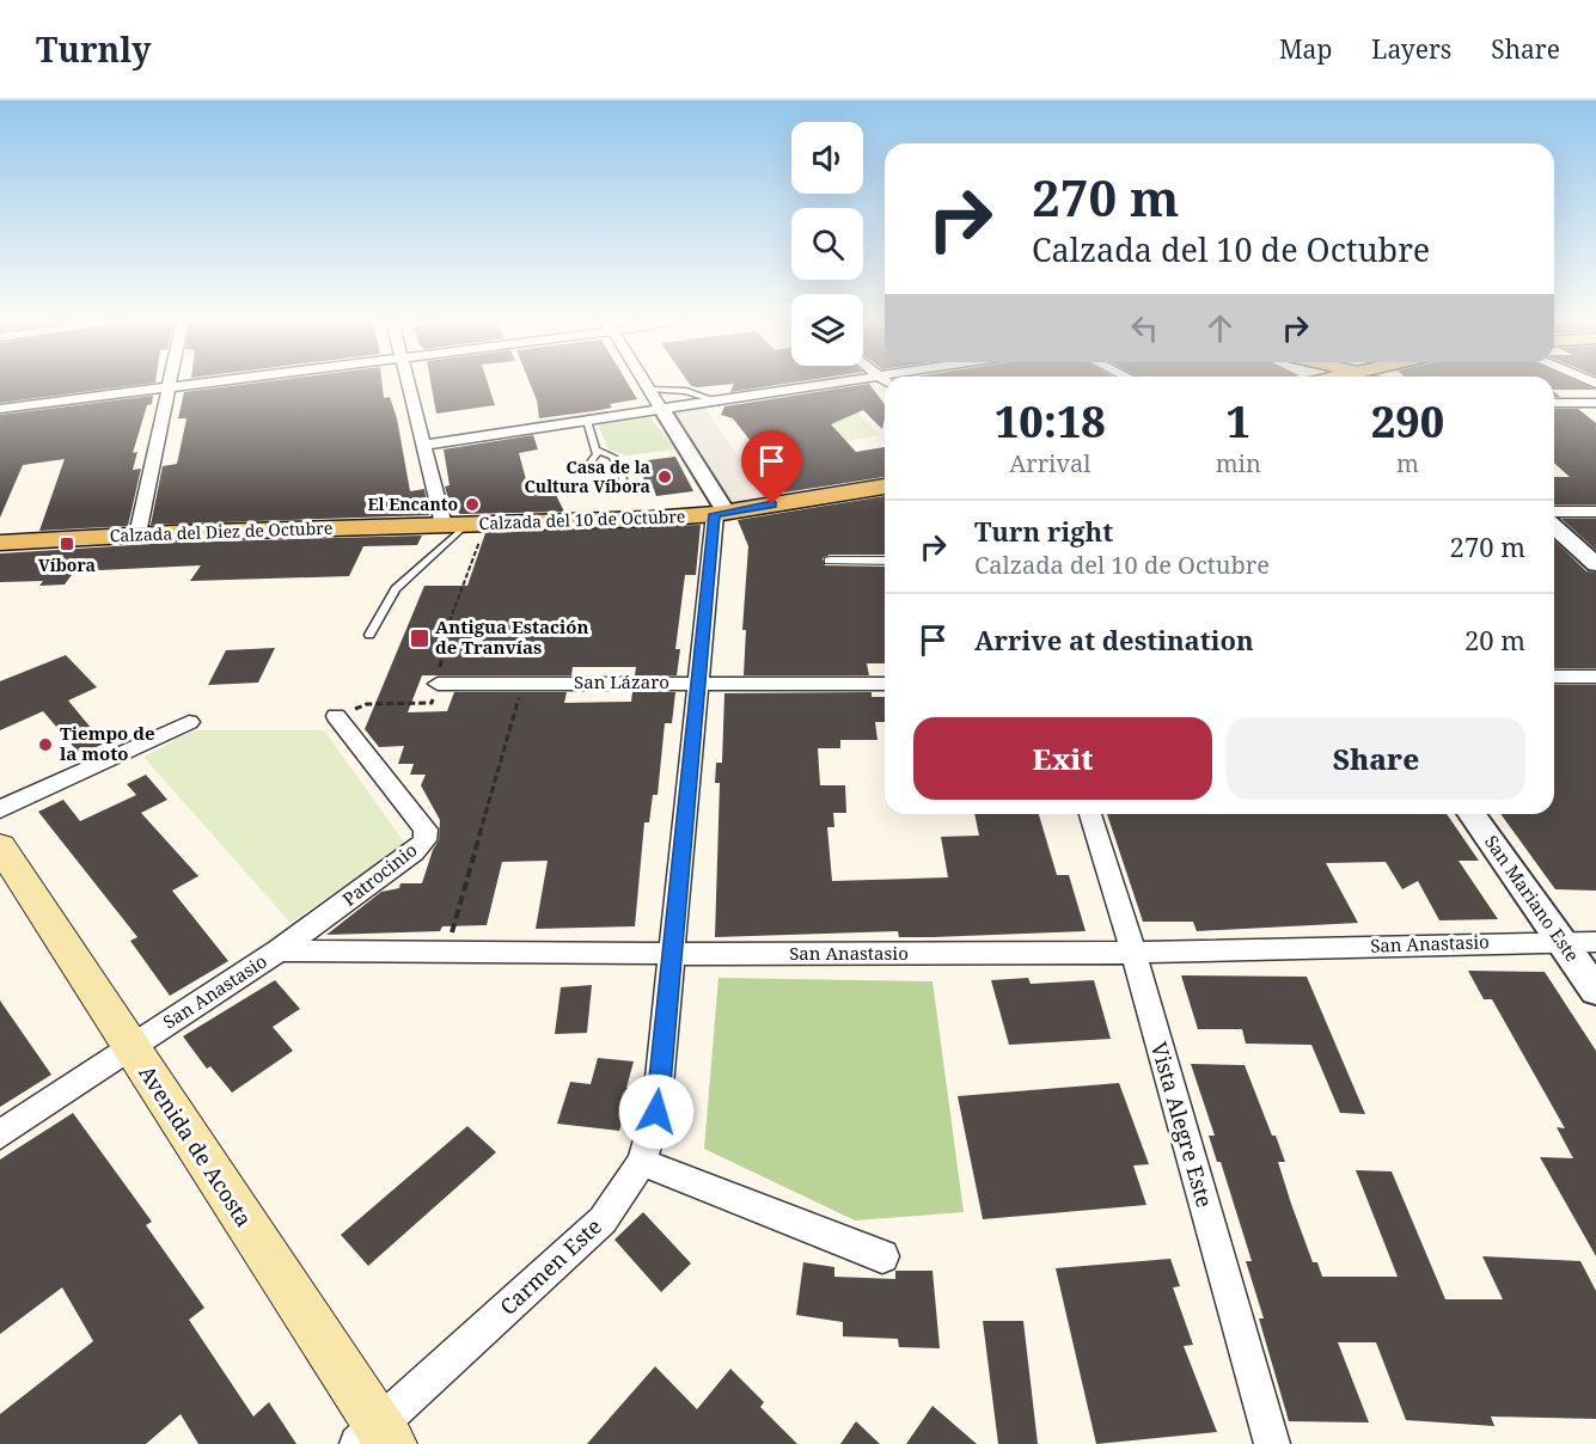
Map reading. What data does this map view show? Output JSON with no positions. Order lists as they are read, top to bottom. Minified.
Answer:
{"streets":{"main road":["Calzada del 10 de Octubre","Calzada del Diez de Octubre","Avenida de Acosta"],"street":["San Lázaro","Patrocinio","San Mariano Este","San Anastasio","Vista Alegre Este","Carmen Este"]},"crossings":[["Calzada del 10 de Octubre","Calzada del Diez de Octubre"],["Calzada del 10 de Octubre","Carmen Este"],["San Lázaro","Carmen Este"],["Patrocinio","San Anastasio"],["San Mariano Este","San Anastasio"],["San Anastasio","Vista Alegre Este"],["San Anastasio","Avenida de Acosta"],["San Anastasio","Carmen Este"],["Avenida de Acosta","Carmen Este"]],"places":{"other":["Casa de la Cultura Víbora","El Encanto","Tiempo de la moto"],"transit":["Víbora","Antigua Estación de Tranvías"]},"page":{"header":"Turnly","nav":["Map","Layers","Share"],"turn":["270 m","Calzada del 10 de Octubre"],"eta":["10:18","Arrival","1","min","290","m"],"list":[{"name":"Turn right","note":"Calzada del 10 de Octubre","value":"270 m"},{"name":"Arrive at destination","value":"20 m"}],"buttons":["Exit","Share"]}}
